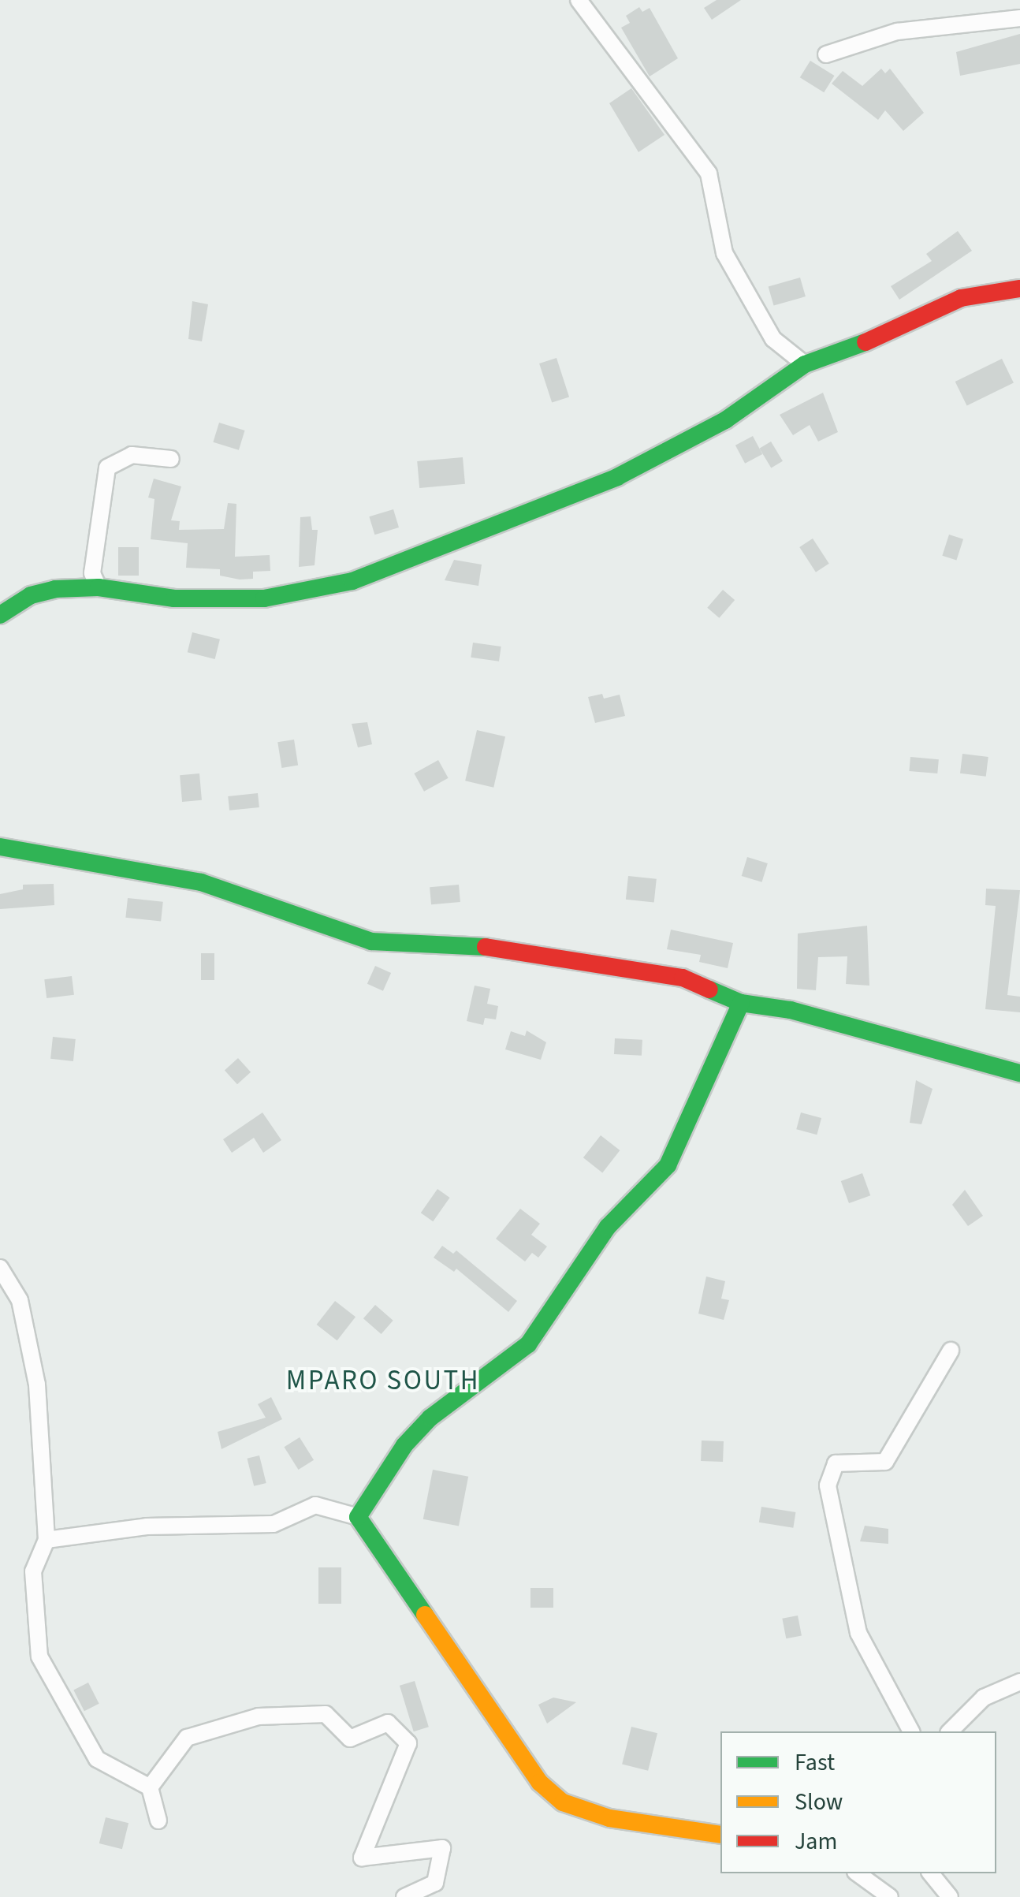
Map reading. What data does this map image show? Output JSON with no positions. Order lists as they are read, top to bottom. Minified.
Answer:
{"districts":["MPARO SOUTH"],"legend":["Fast","Slow","Jam"]}
